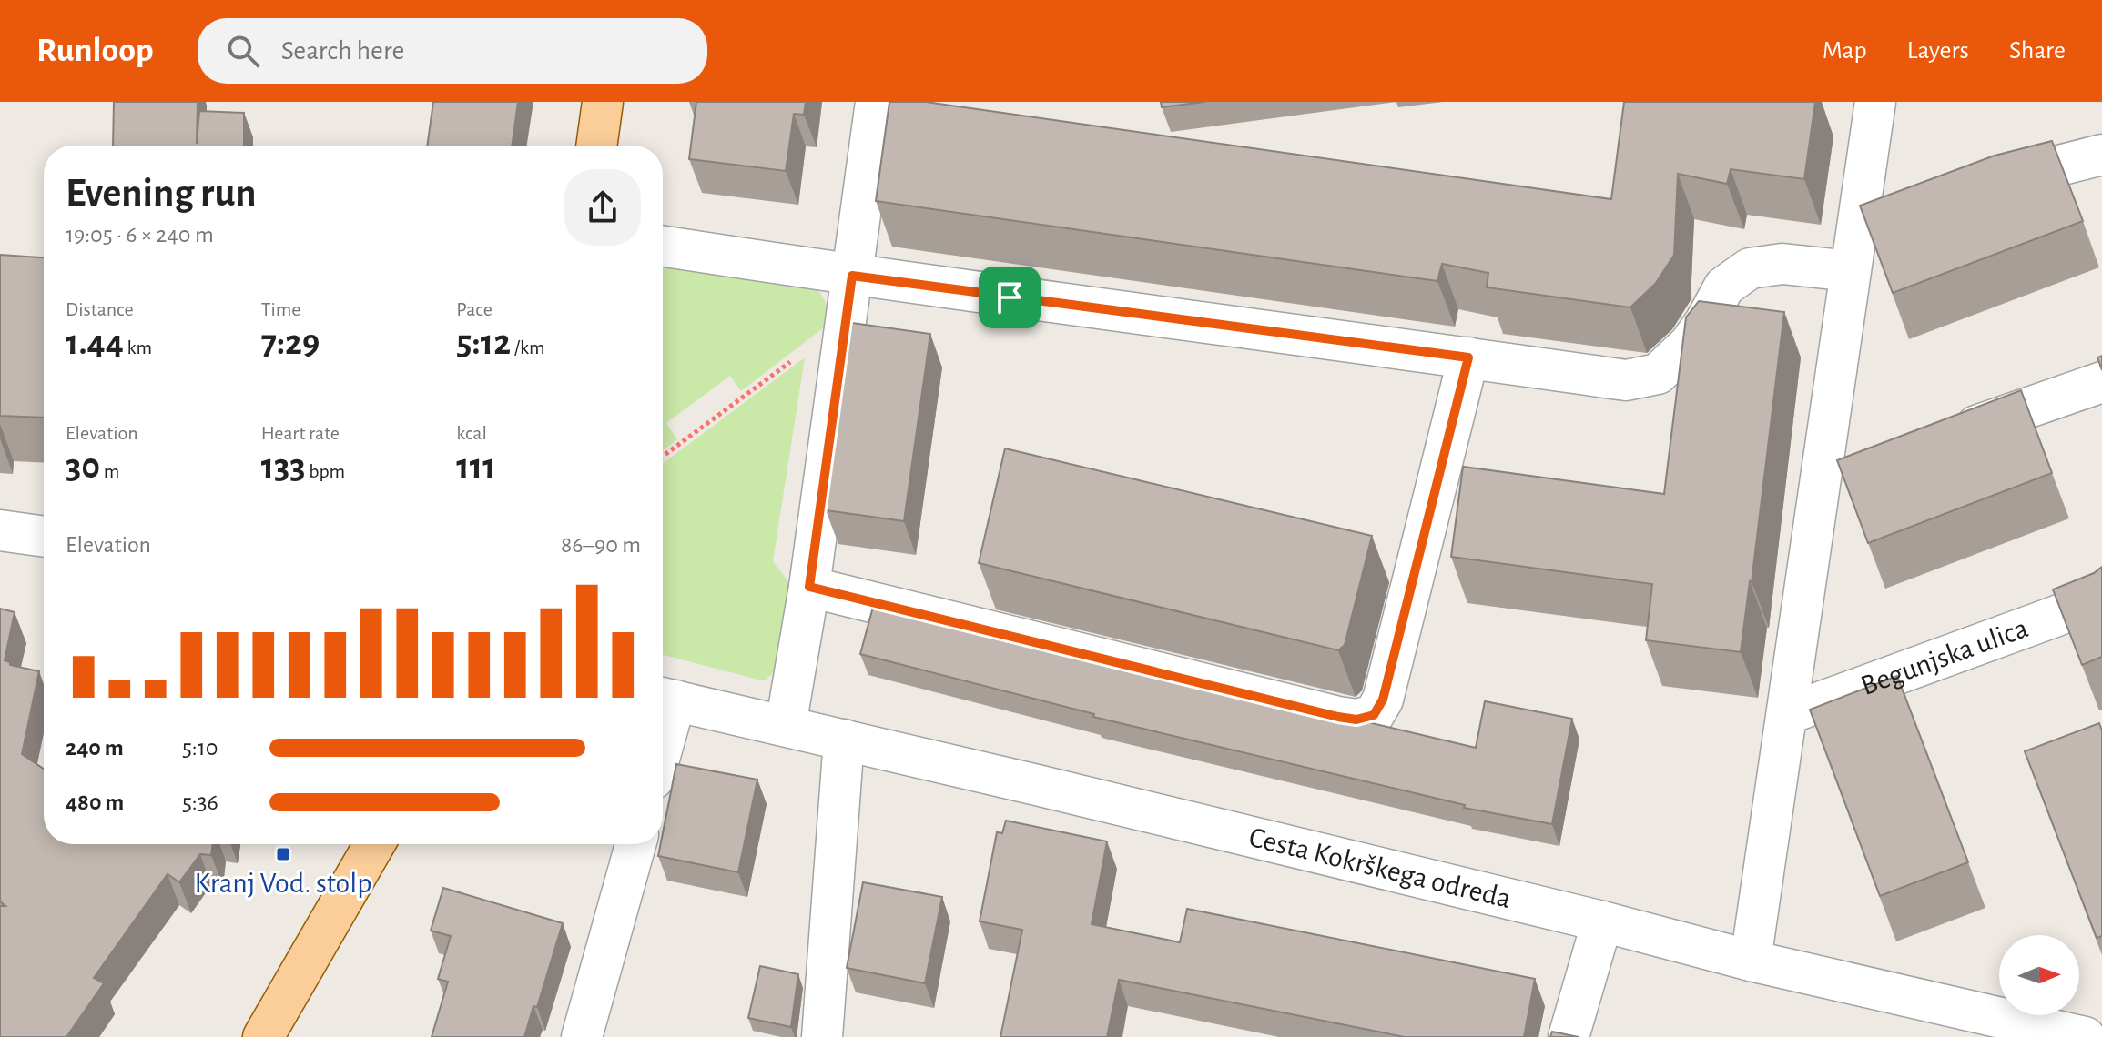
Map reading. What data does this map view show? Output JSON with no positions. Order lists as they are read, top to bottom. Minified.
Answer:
{"streets":{"street":["Begunjska ulica","Cesta Kokrškega odreda"]},"places":{"transit":["Kranj Vod. stolp"]},"north":"right","page":{"header":"Runloop","search":"Search here","nav":["Map","Layers","Share"],"heading":["Evening run","19:05 · 6 × 240 m"],"stats":[["Distance","1.44 km"],["Time","7:29"],["Pace","5:12 /km"],["Elevation","30 m"],["Heart rate","133 bpm"],["kcal","111"]],"chart":["Elevation","86–90 m"],"list":[{"name":"240 m","note":"5:10"},{"name":"480 m","note":"5:36"}]}}
